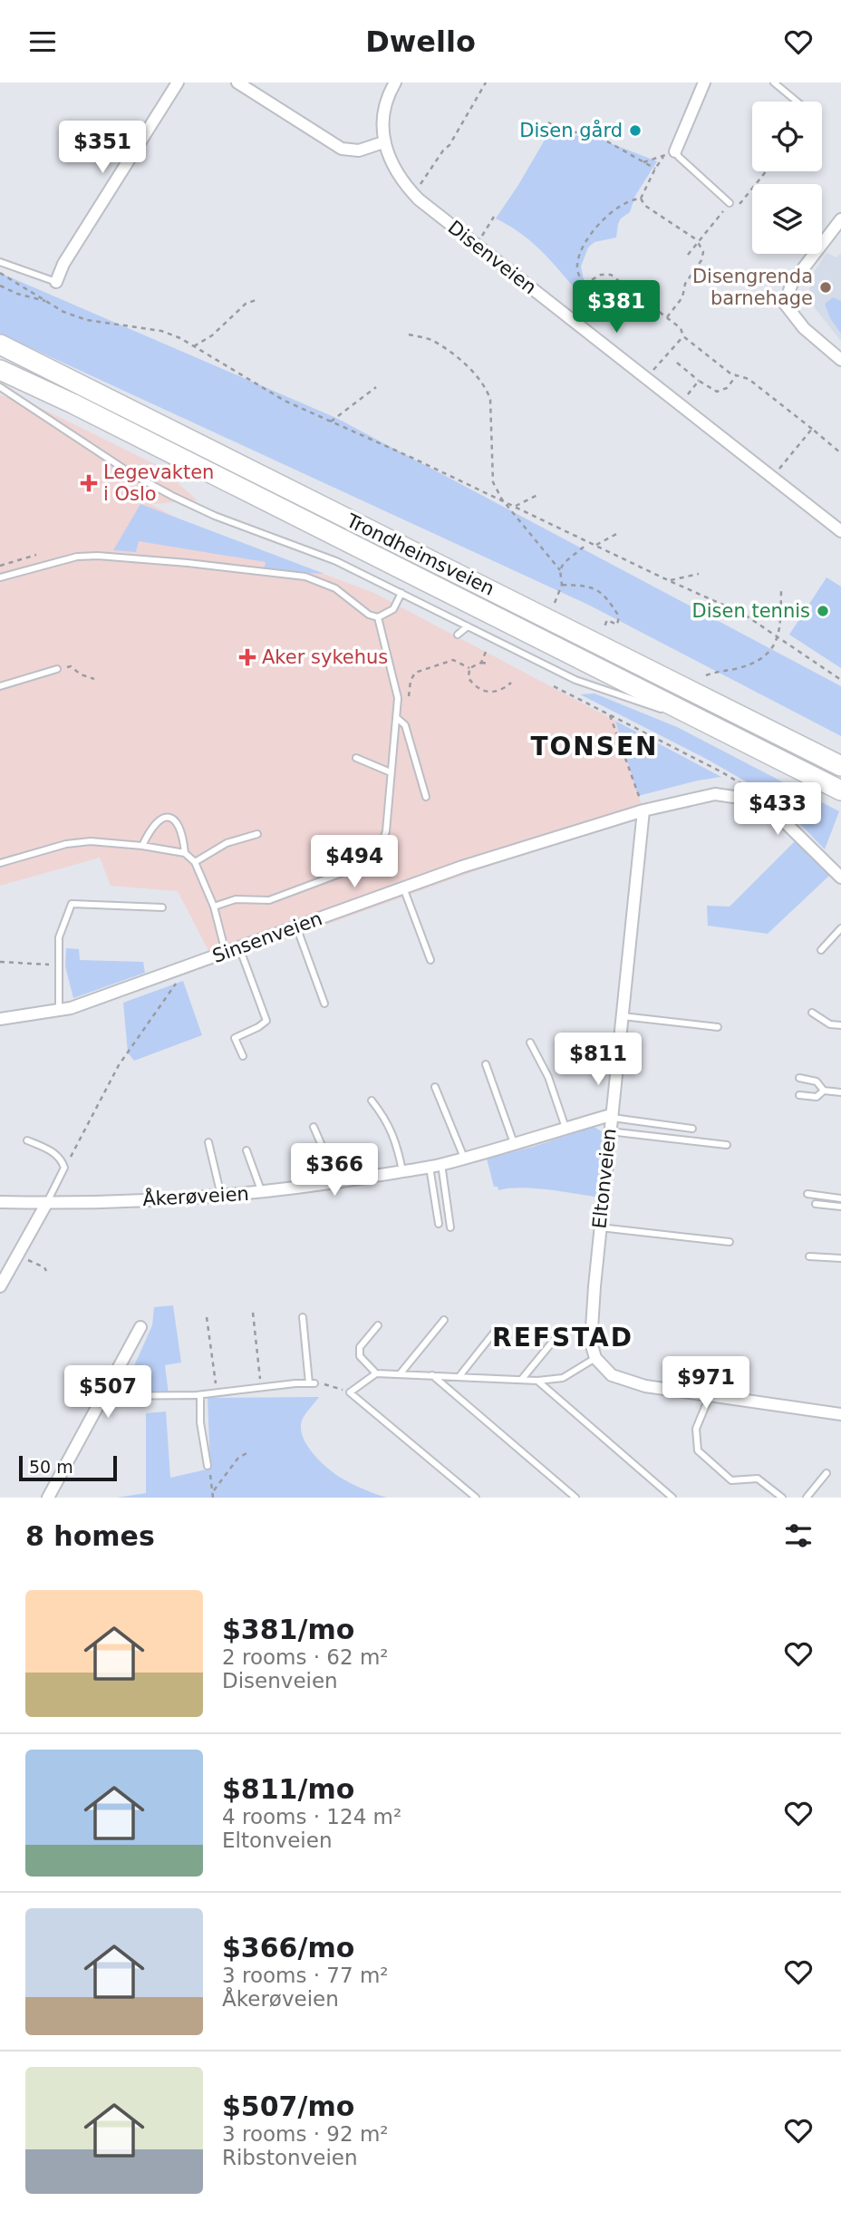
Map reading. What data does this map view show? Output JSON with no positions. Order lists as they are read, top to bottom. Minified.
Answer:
{"streets":{"highway":["Trondheimsveien"],"street":["Disenveien","Sinsenveien","Eltonveien","Åkerøveien"]},"crossings":[["Sinsenveien","Eltonveien"],["Eltonveien","Åkerøveien"]],"districts":["TONSEN","REFSTAD"],"places":{"other":["Disen gård","Disengrenda barnehage","Disen tennis"],"health":["Legevakten i Oslo","Aker sykehus"]},"scale_bar":"50 m","page":{"header":"Dwello","price":["$351","$381","$433","$494","$811","$366","$971","$507"],"scale":"50 m","heading":"8 homes","list":[{"name":"$381/mo","note":"2 rooms · 62 m² · Disenveien"},{"name":"$811/mo","note":"4 rooms · 124 m² · Eltonveien"},{"name":"$366/mo","note":"3 rooms · 77 m² · Åkerøveien"},{"name":"$507/mo","note":"3 rooms · 92 m² · Ribstonveien"}]}}
